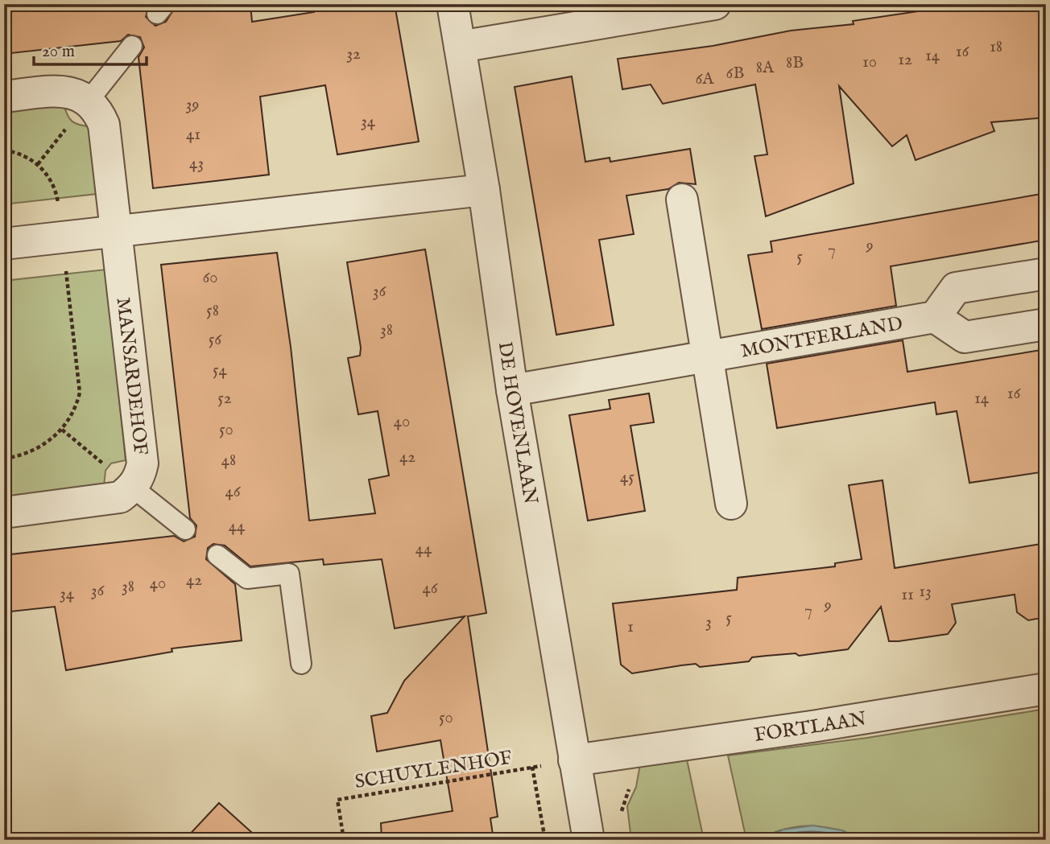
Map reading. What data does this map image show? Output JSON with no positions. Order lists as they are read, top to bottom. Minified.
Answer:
{"streets":{"street":["MONTFERLAND","MANSARDEHOF","DE HOVENLAAN","FORTLAAN"],"path":["SCHUYLENHOF"]},"crossings":[["MONTFERLAND","DE HOVENLAAN"],["DE HOVENLAAN","FORTLAAN"],["DE HOVENLAAN","SCHUYLENHOF"],["FORTLAAN","SCHUYLENHOF"]],"house_numbers":["18","16","32","14","12","10","8B","8A","6B","6A","39","34","41","43","9","7","5","60","36","58","38","56","54","16","52","14","40","50","42","48","45","46","44","44","42","40","38","46","36","13","34","11","9","7","5","3","1","50"],"scale_bar":"20 m"}
